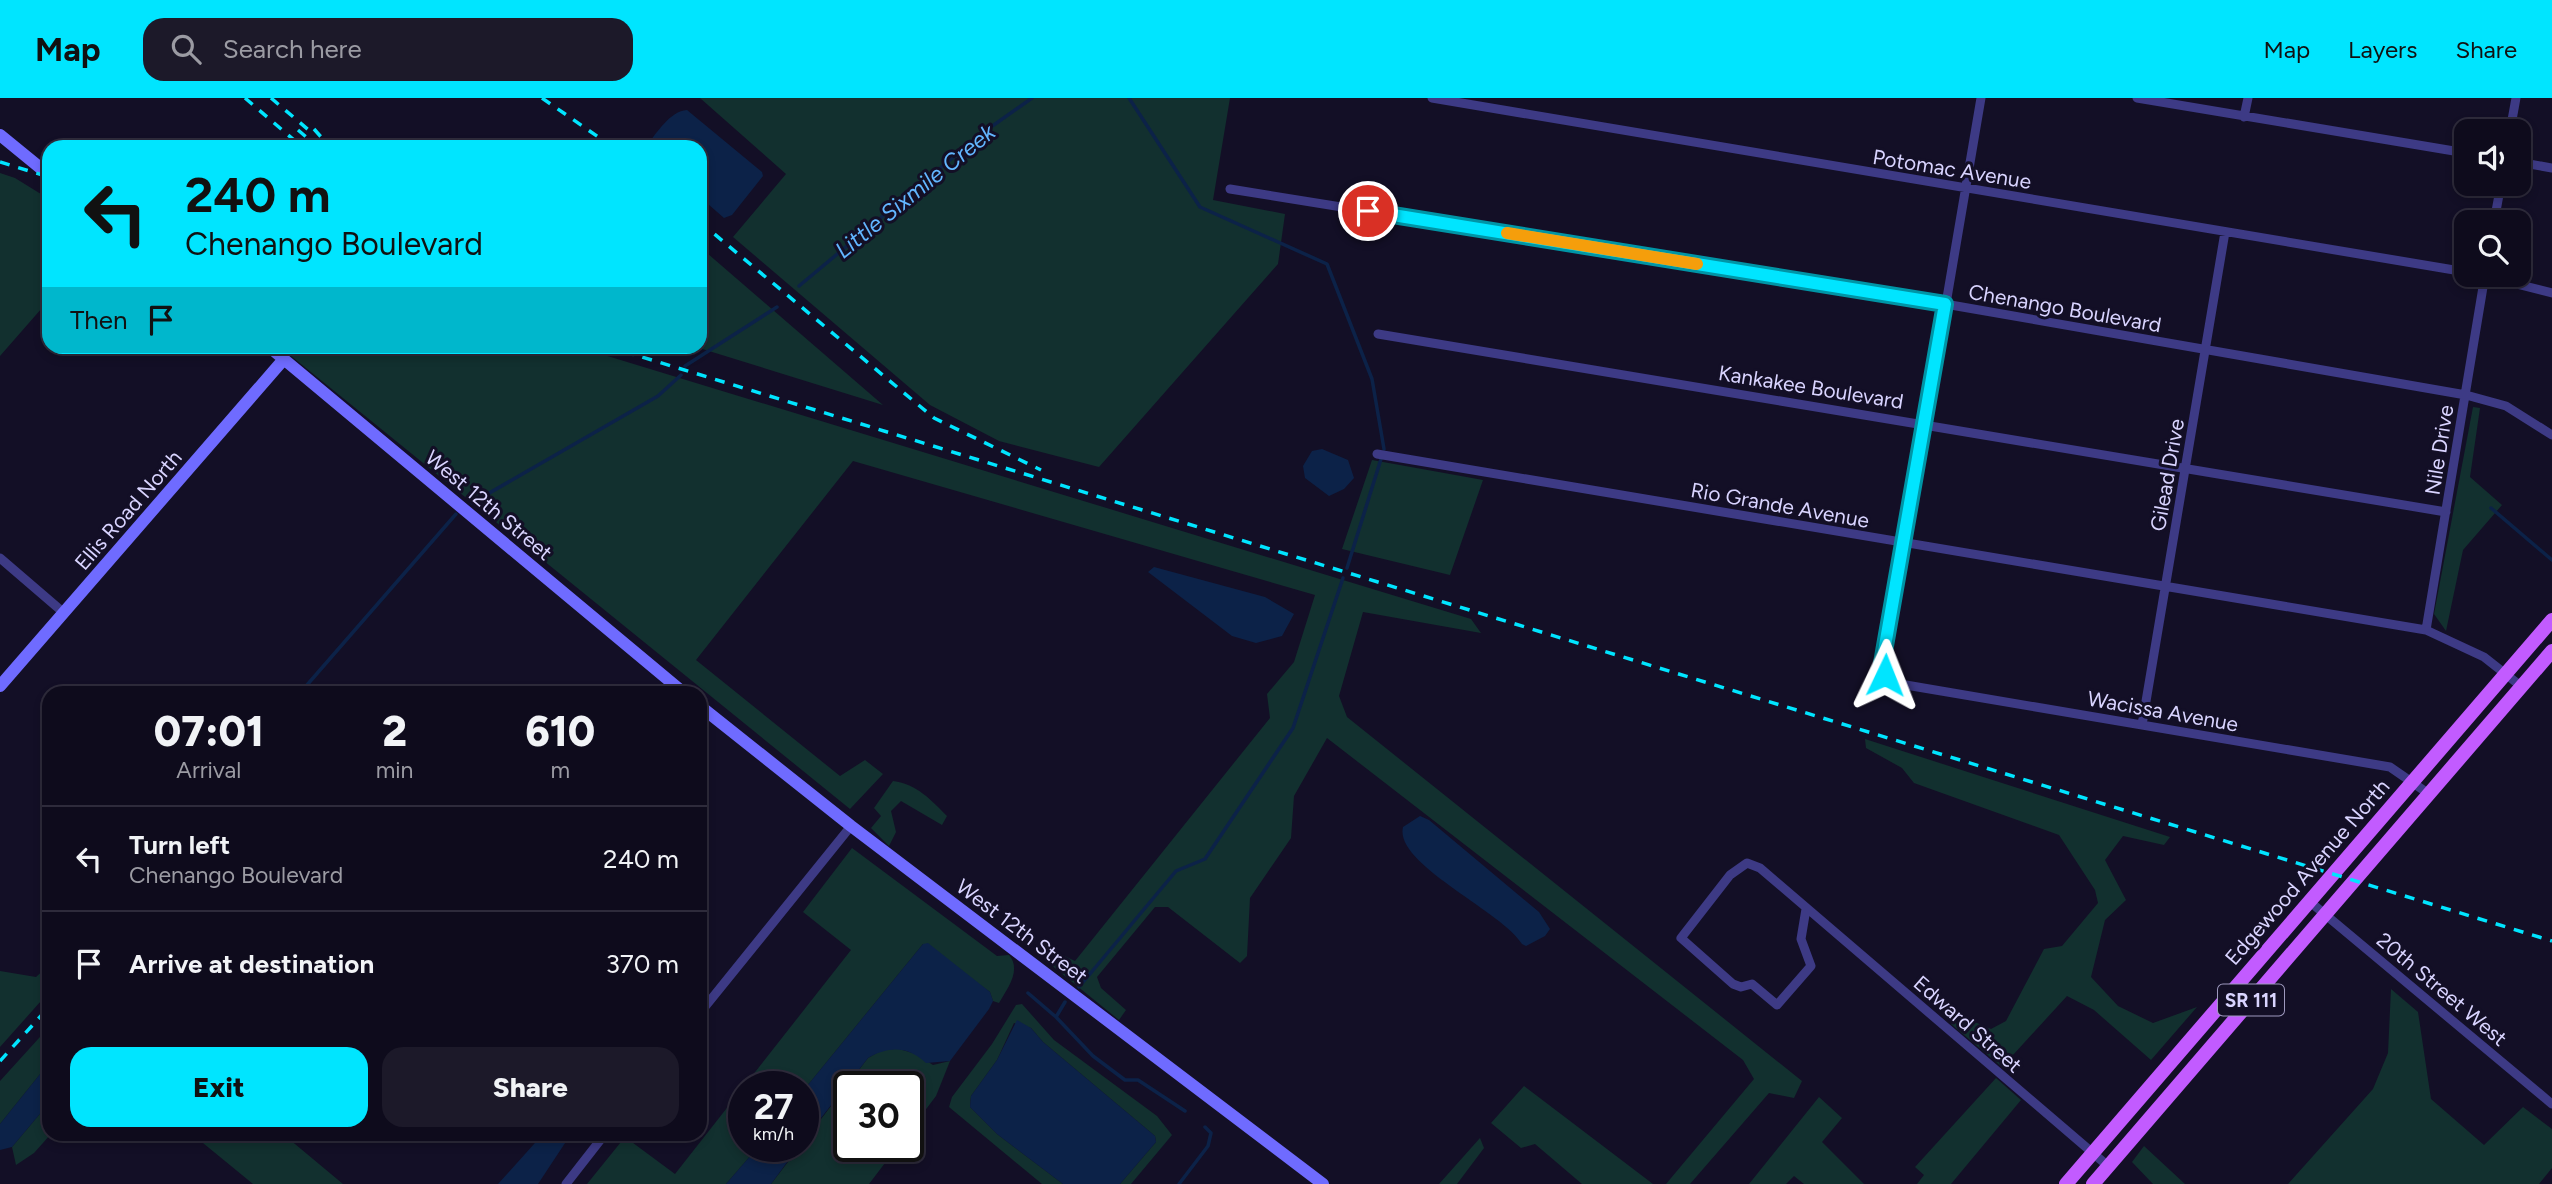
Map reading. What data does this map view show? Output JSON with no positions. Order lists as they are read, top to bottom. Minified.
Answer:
{"streets":{"main road":["Edgewood Avenue North","SR 111"],"street":["Potomac Avenue","Chenango Boulevard","Kankakee Boulevard","Nile Drive","Gilead Drive","West 12th Street","Rio Grande Avenue","Ellis Road North","Wacissa Avenue","20th Street West","Edward Street"]},"crossings":[["Potomac Avenue","Gilead Drive"],["Chenango Boulevard","Nile Drive"],["Chenango Boulevard","Gilead Drive"],["Kankakee Boulevard","Nile Drive"],["Kankakee Boulevard","Gilead Drive"],["Nile Drive","Rio Grande Avenue"],["Gilead Drive","Rio Grande Avenue"],["Gilead Drive","Wacissa Avenue"],["West 12th Street","Ellis Road North"],["Rio Grande Avenue","Wacissa Avenue"],["Rio Grande Avenue","Edgewood Avenue North"],["Wacissa Avenue","Edgewood Avenue North"],["Edgewood Avenue North","20th Street West"],["Edgewood Avenue North","Edward Street"]],"water":["Little Sixmile Creek"],"page":{"header":"Map","search":"Search here","nav":["Map","Layers","Share"],"turn":["240 m","Chenango Boulevard"],"then":"Then","eta":["07:01","Arrival","2","min","610","m"],"list":[{"name":"Turn left","note":"Chenango Boulevard","value":"240 m"},{"name":"Arrive at destination","value":"370 m"}],"buttons":["Exit","Share"],"speed":"27 km/h","limit":"30"}}
